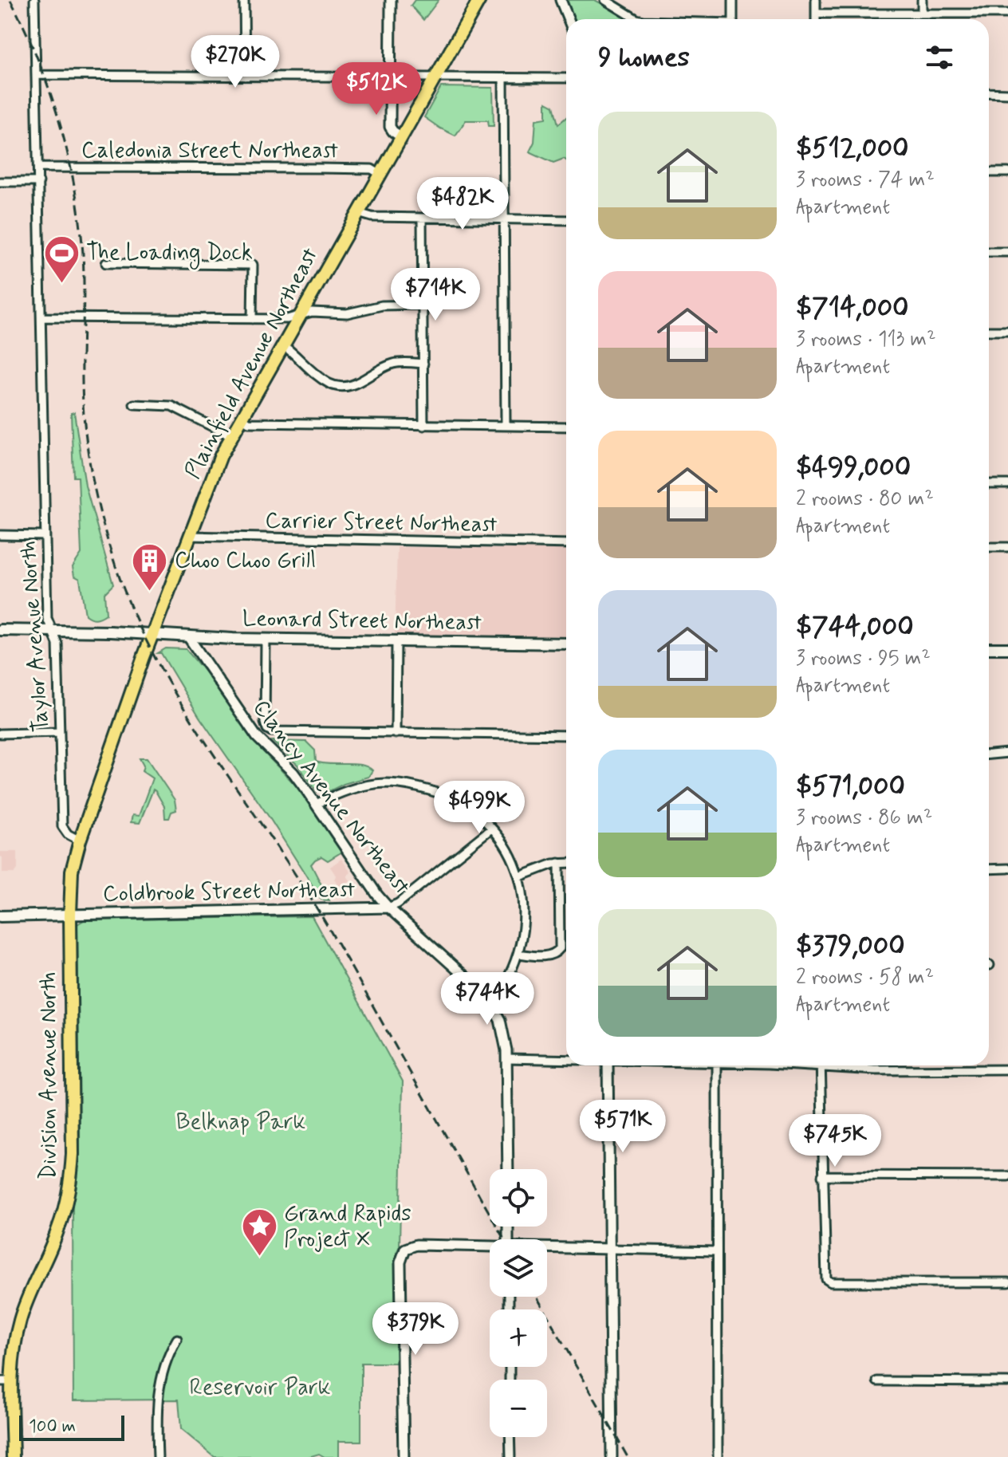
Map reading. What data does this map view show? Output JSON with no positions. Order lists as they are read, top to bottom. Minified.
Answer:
{"streets":{"main road":["Plainfield Avenue Northeast","Leonard Street Northeast","Division Avenue North"],"street":["Caledonia Street Northeast","Carrier Street Northeast","Taylor Avenue North","Clancy Avenue Northeast","Coldbrook Street Northeast"]},"crossings":[["Caledonia Street Northeast","Plainfield Avenue Northeast"],["Caledonia Street Northeast","Taylor Avenue North"],["Plainfield Avenue Northeast","Carrier Street Northeast"],["Plainfield Avenue Northeast","Leonard Street Northeast"],["Plainfield Avenue Northeast","Taylor Avenue North"],["Plainfield Avenue Northeast","Coldbrook Street Northeast"],["Plainfield Avenue Northeast","Division Avenue North"],["Leonard Street Northeast","Taylor Avenue North"],["Leonard Street Northeast","Clancy Avenue Northeast"],["Clancy Avenue Northeast","Coldbrook Street Northeast"],["Coldbrook Street Northeast","Division Avenue North"]],"parks":["Belknap Park","Reservoir Park"],"places":{"sports":["The Loading Dock"],"building":["Choo Choo Grill"],"place":["Grand Rapids Project X"]},"scale_bar":"100 m","page":{"heading":"9 homes","price":["$270K","$512K","$482K","$714K","$499K","$744K","$571K","$745K","$379K"],"list":[{"name":"$512,000","note":"3 rooms · 74 m² · Apartment"},{"name":"$714,000","note":"3 rooms · 113 m² · Apartment"},{"name":"$499,000","note":"2 rooms · 80 m² · Apartment"},{"name":"$744,000","note":"3 rooms · 95 m² · Apartment"},{"name":"$571,000","note":"3 rooms · 86 m² · Apartment"},{"name":"$379,000","note":"2 rooms · 58 m² · Apartment"}],"map_buttons":["+","−"],"scale":"100 m"}}
